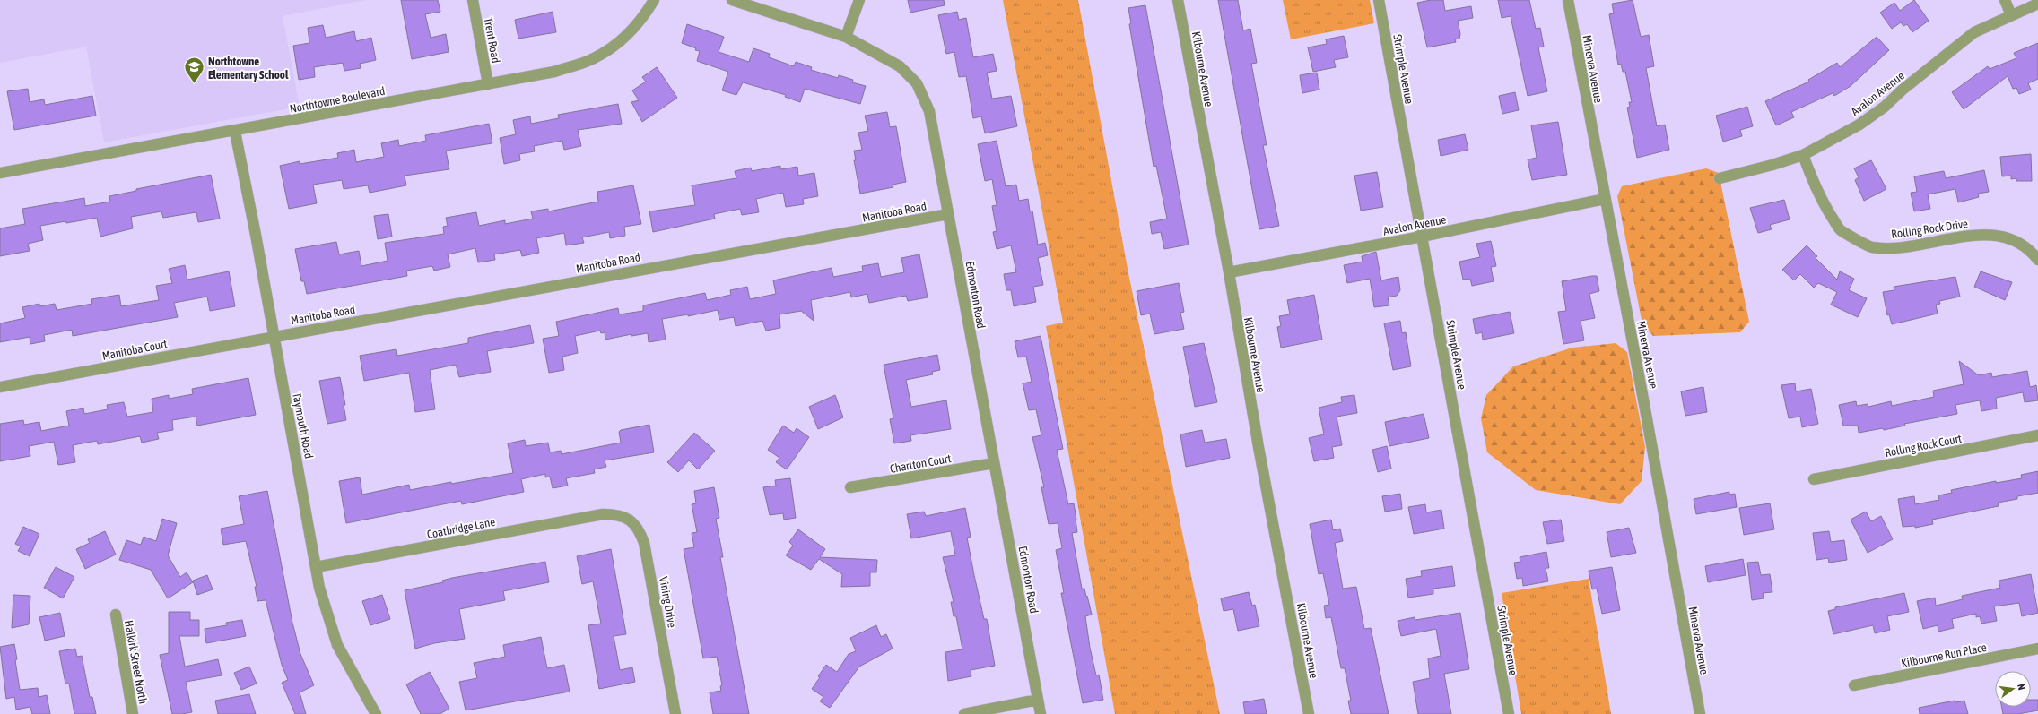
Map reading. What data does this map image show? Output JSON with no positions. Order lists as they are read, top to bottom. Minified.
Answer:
{"streets":{"street":["Trent Road","Kilbourne Avenue","Strimple Avenue","Minerva Avenue","Avalon Avenue","Northtowne Boulevard","Manitoba Road","Rolling Rock Drive","Edmonton Road","Manitoba Court","Taymouth Road","Rolling Rock Court","Charlton Court","Coatbridge Lane","Vining Drive","Kilbourne Run Place","Halkirk Street North"]},"crossings":[["Trent Road","Northtowne Boulevard"],["Kilbourne Avenue","Avalon Avenue"],["Strimple Avenue","Avalon Avenue"],["Minerva Avenue","Avalon Avenue"],["Avalon Avenue","Rolling Rock Drive"],["Northtowne Boulevard","Taymouth Road"],["Manitoba Road","Edmonton Road"],["Manitoba Road","Manitoba Court"],["Manitoba Road","Taymouth Road"],["Edmonton Road","Charlton Court"],["Manitoba Court","Taymouth Road"],["Taymouth Road","Coatbridge Lane"],["Coatbridge Lane","Vining Drive"]],"places":{"school or university":["Northtowne Elementary School"]},"north":"right"}
